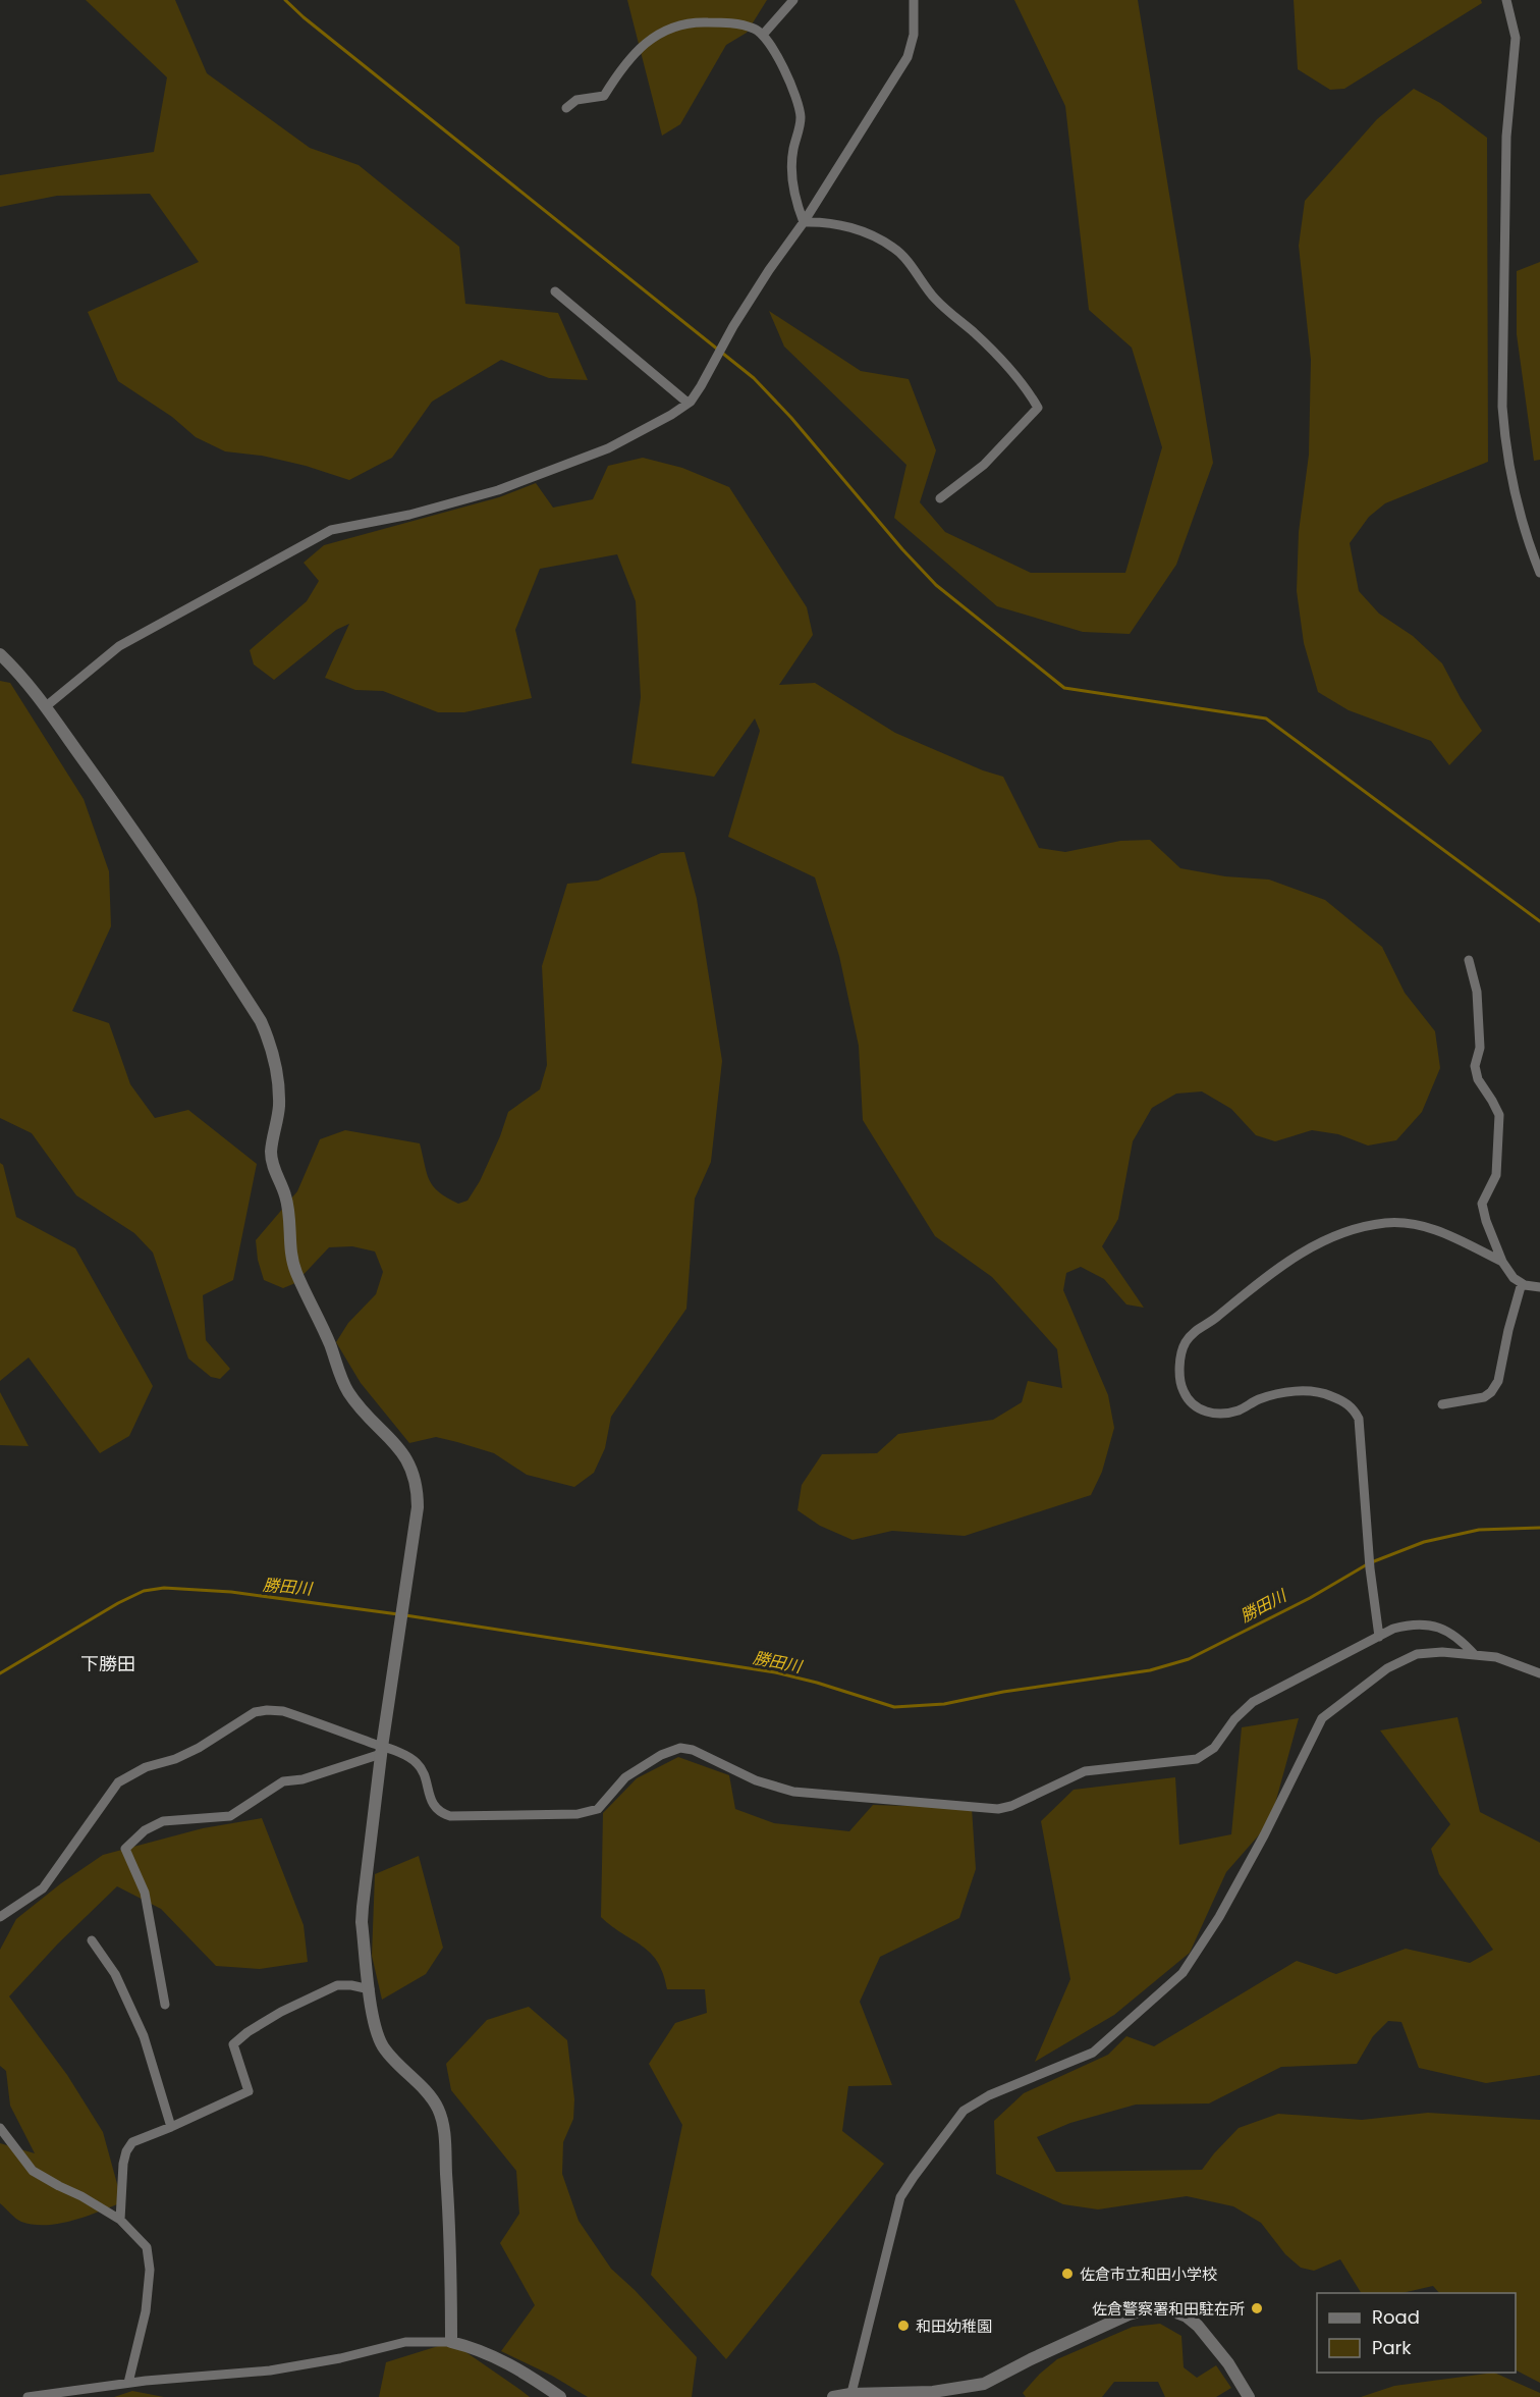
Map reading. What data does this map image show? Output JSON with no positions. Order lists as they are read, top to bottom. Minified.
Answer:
{"districts":["下勝田"],"water":["勝田川"],"places":["佐倉市立和田小学校","佐倉警察署和田駐在所","和田幼稚園"],"legend":["Road","Park"]}
